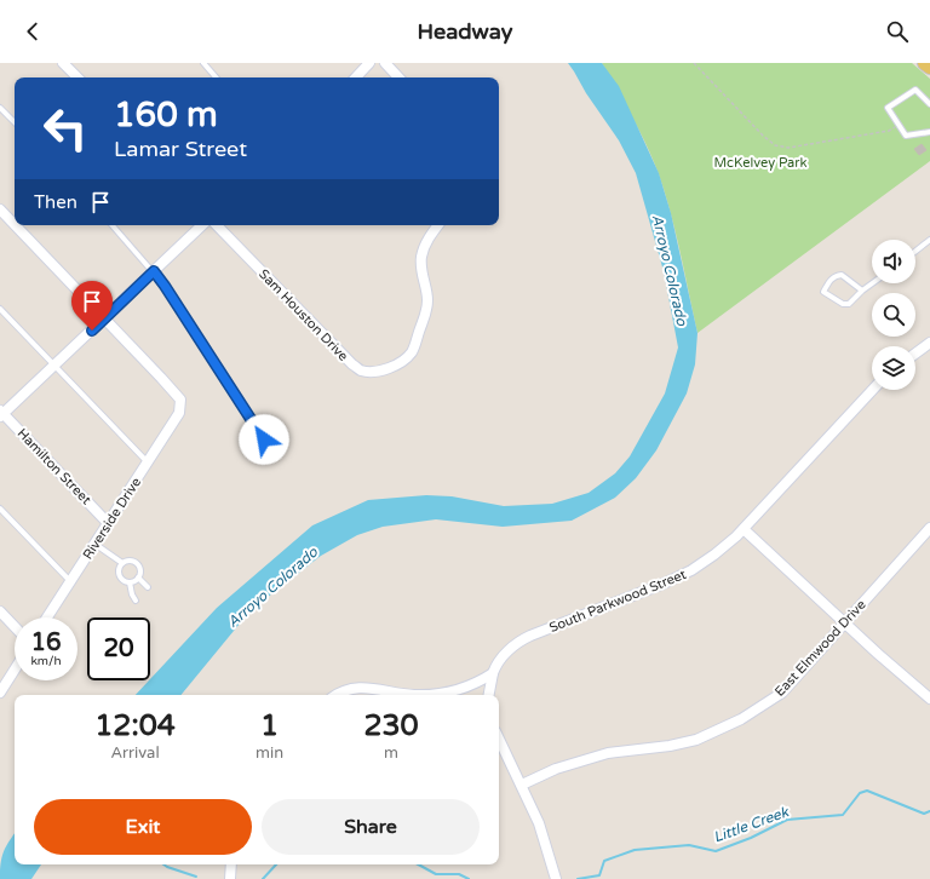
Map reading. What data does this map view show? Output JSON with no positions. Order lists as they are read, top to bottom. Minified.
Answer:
{"streets":{"street":["Sam Houston Drive","Hamilton Street","Riverside Drive","South Parkwood Street","East Elmwood Drive"]},"crossings":[["Hamilton Street","Riverside Drive"]],"water":["Arroyo Colorado","Little Creek"],"parks":["McKelvey Park"],"page":{"header":"Headway","turn":["160 m","Lamar Street"],"then":"Then","speed":"16 km/h","limit":"20","eta":["12:04","Arrival","1","min","230","m"],"buttons":["Exit","Share"]}}
